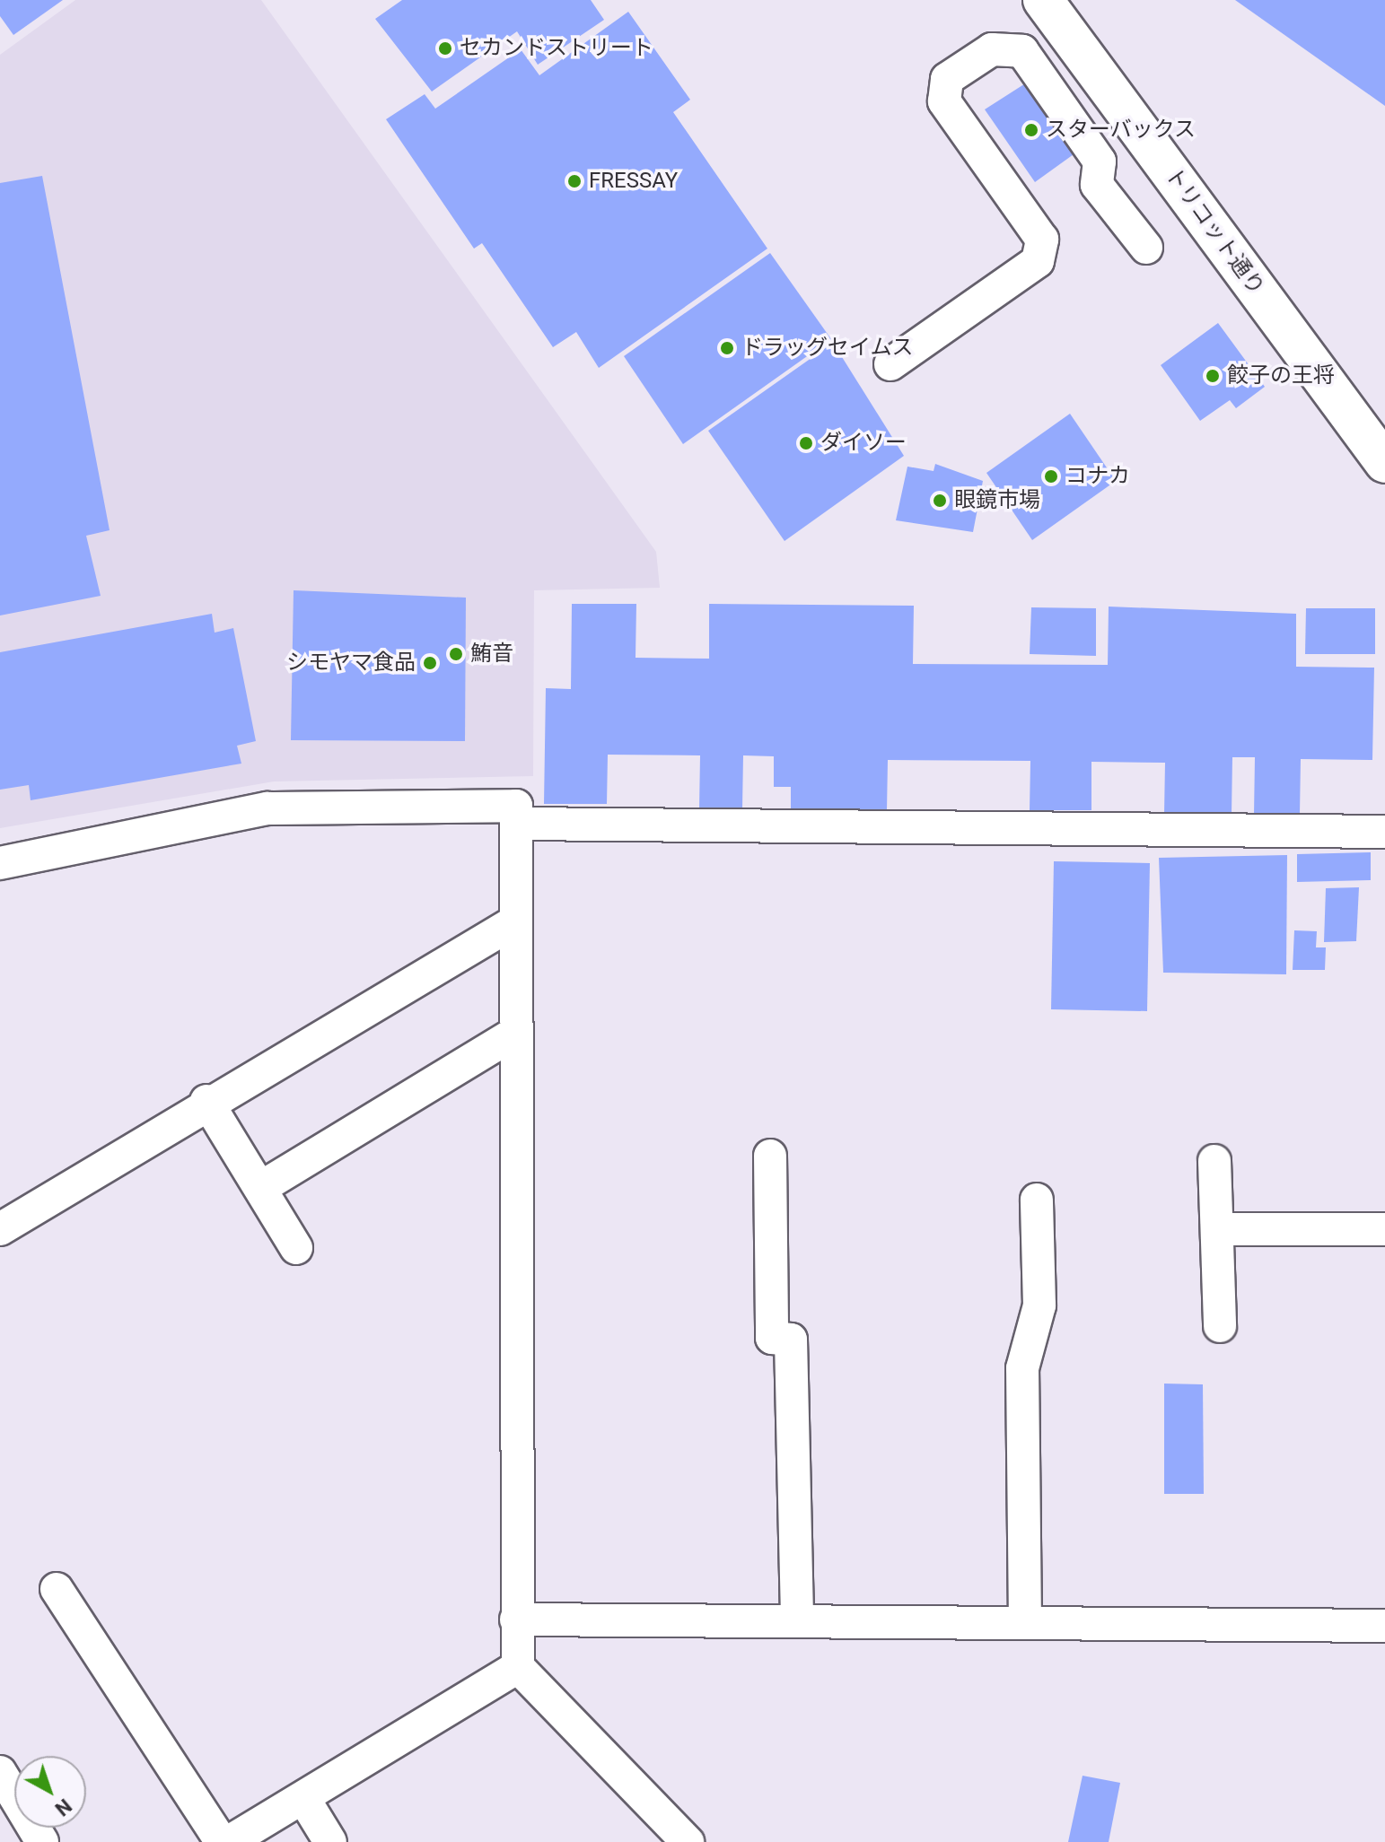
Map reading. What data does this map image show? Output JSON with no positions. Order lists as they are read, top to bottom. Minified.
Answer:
{"streets":{"highway":["トリコット通り"]},"places":["セカンドストリート","スターバックス","FRESSAY","ドラッグセイムス","餃子の王将","ダイソー","コナカ","眼鏡市場","鮪音","シモヤマ食品"],"north":"bottom right"}
